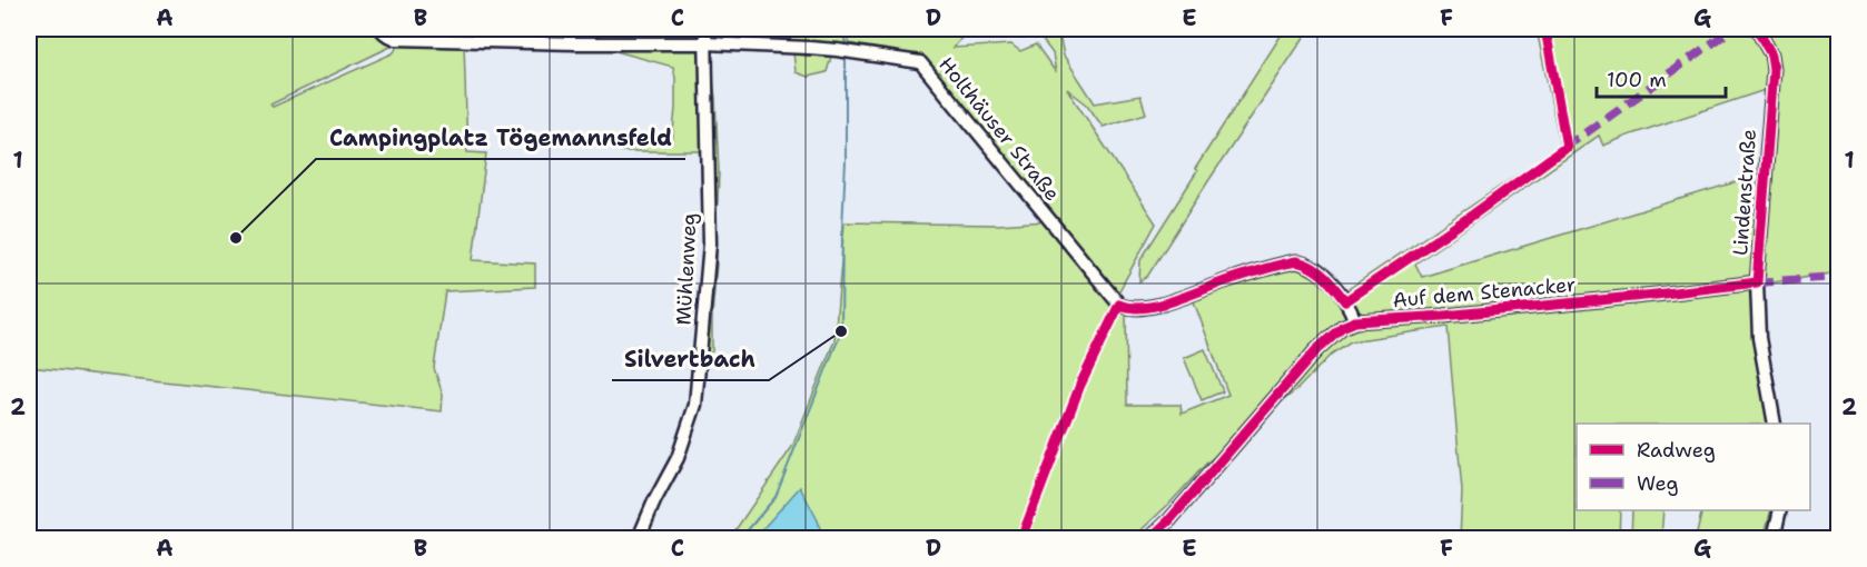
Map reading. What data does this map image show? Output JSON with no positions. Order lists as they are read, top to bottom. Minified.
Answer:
{"streets":{"street":["Holthäuser Straße","Lindenstraße","Mühlenweg","Auf dem Stenacker"]},"crossings":[["Holthäuser Straße","Mühlenweg"],["Holthäuser Straße","Auf dem Stenacker"],["Lindenstraße","Auf dem Stenacker"]],"places":["Campingplatz Tögemannsfeld","Silvertbach"],"legend":["Radweg","Weg"],"scale_bar":"100 m","grid":{"columns":["A","B","C","D","E","F","G"],"rows":["1","2"]}}
